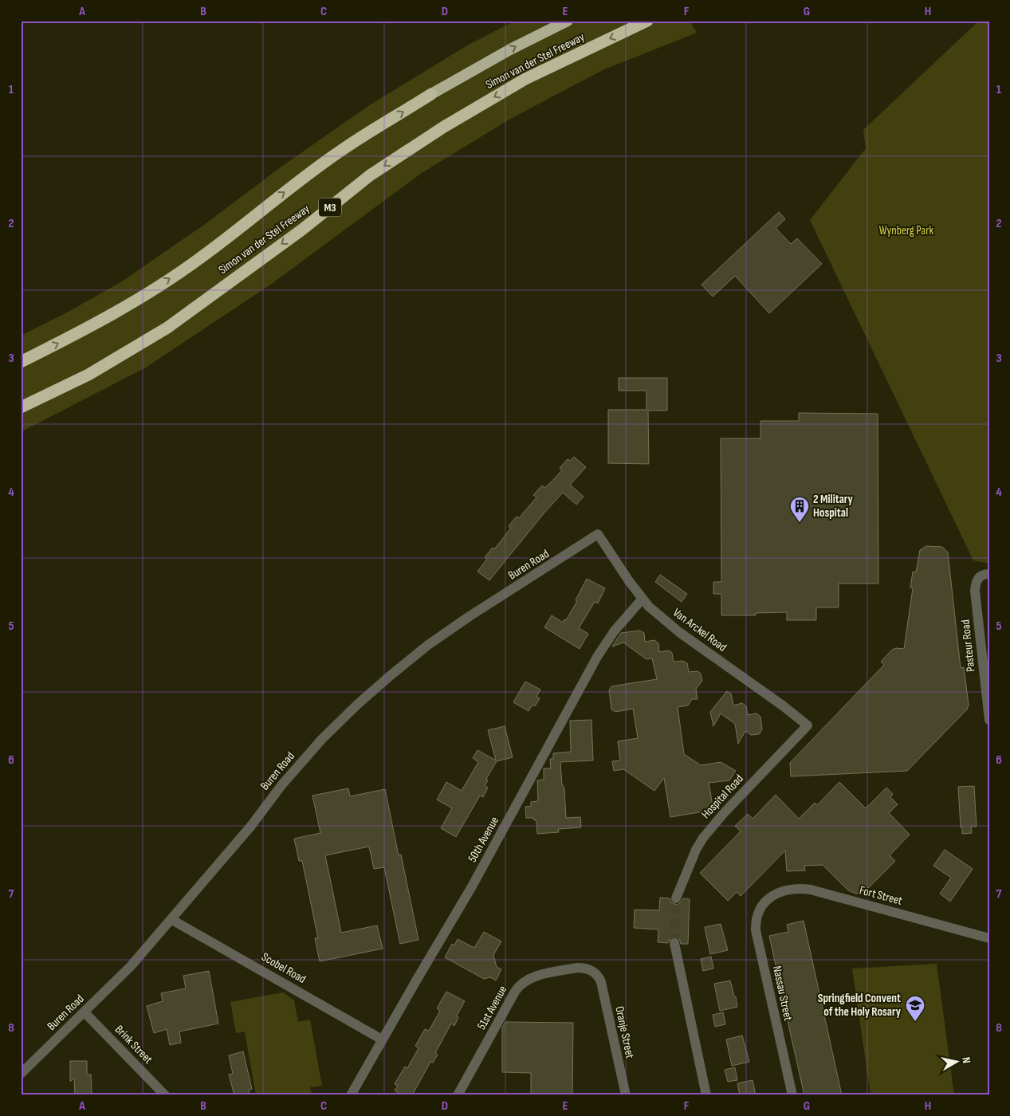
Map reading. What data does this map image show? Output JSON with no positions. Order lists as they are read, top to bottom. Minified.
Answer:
{"streets":{"highway":["Simon van der Stel Freeway","M3"],"street":["Buren Road","Van Arckel Road","Pasteur Road","Hospital Road","50th Avenue","Fort Street","Scobel Road","Nassau Street","51st Avenue","Oranje Street","Brink Street"]},"crossings":[["Buren Road","Van Arckel Road"],["Buren Road","Scobel Road"],["Buren Road","Brink Street"],["Van Arckel Road","Hospital Road"],["Van Arckel Road","50th Avenue"],["50th Avenue","Scobel Road"],["Fort Street","Nassau Street"],["51st Avenue","Oranje Street"]],"parks":["Wynberg Park"],"places":{"building":["2 Military Hospital"],"school or university":["Springfield Convent of the Holy Rosary"]},"north":"right","grid":{"columns":["A","B","C","D","E","F","G","H"],"rows":["1","2","3","4","5","6","7","8"]}}
